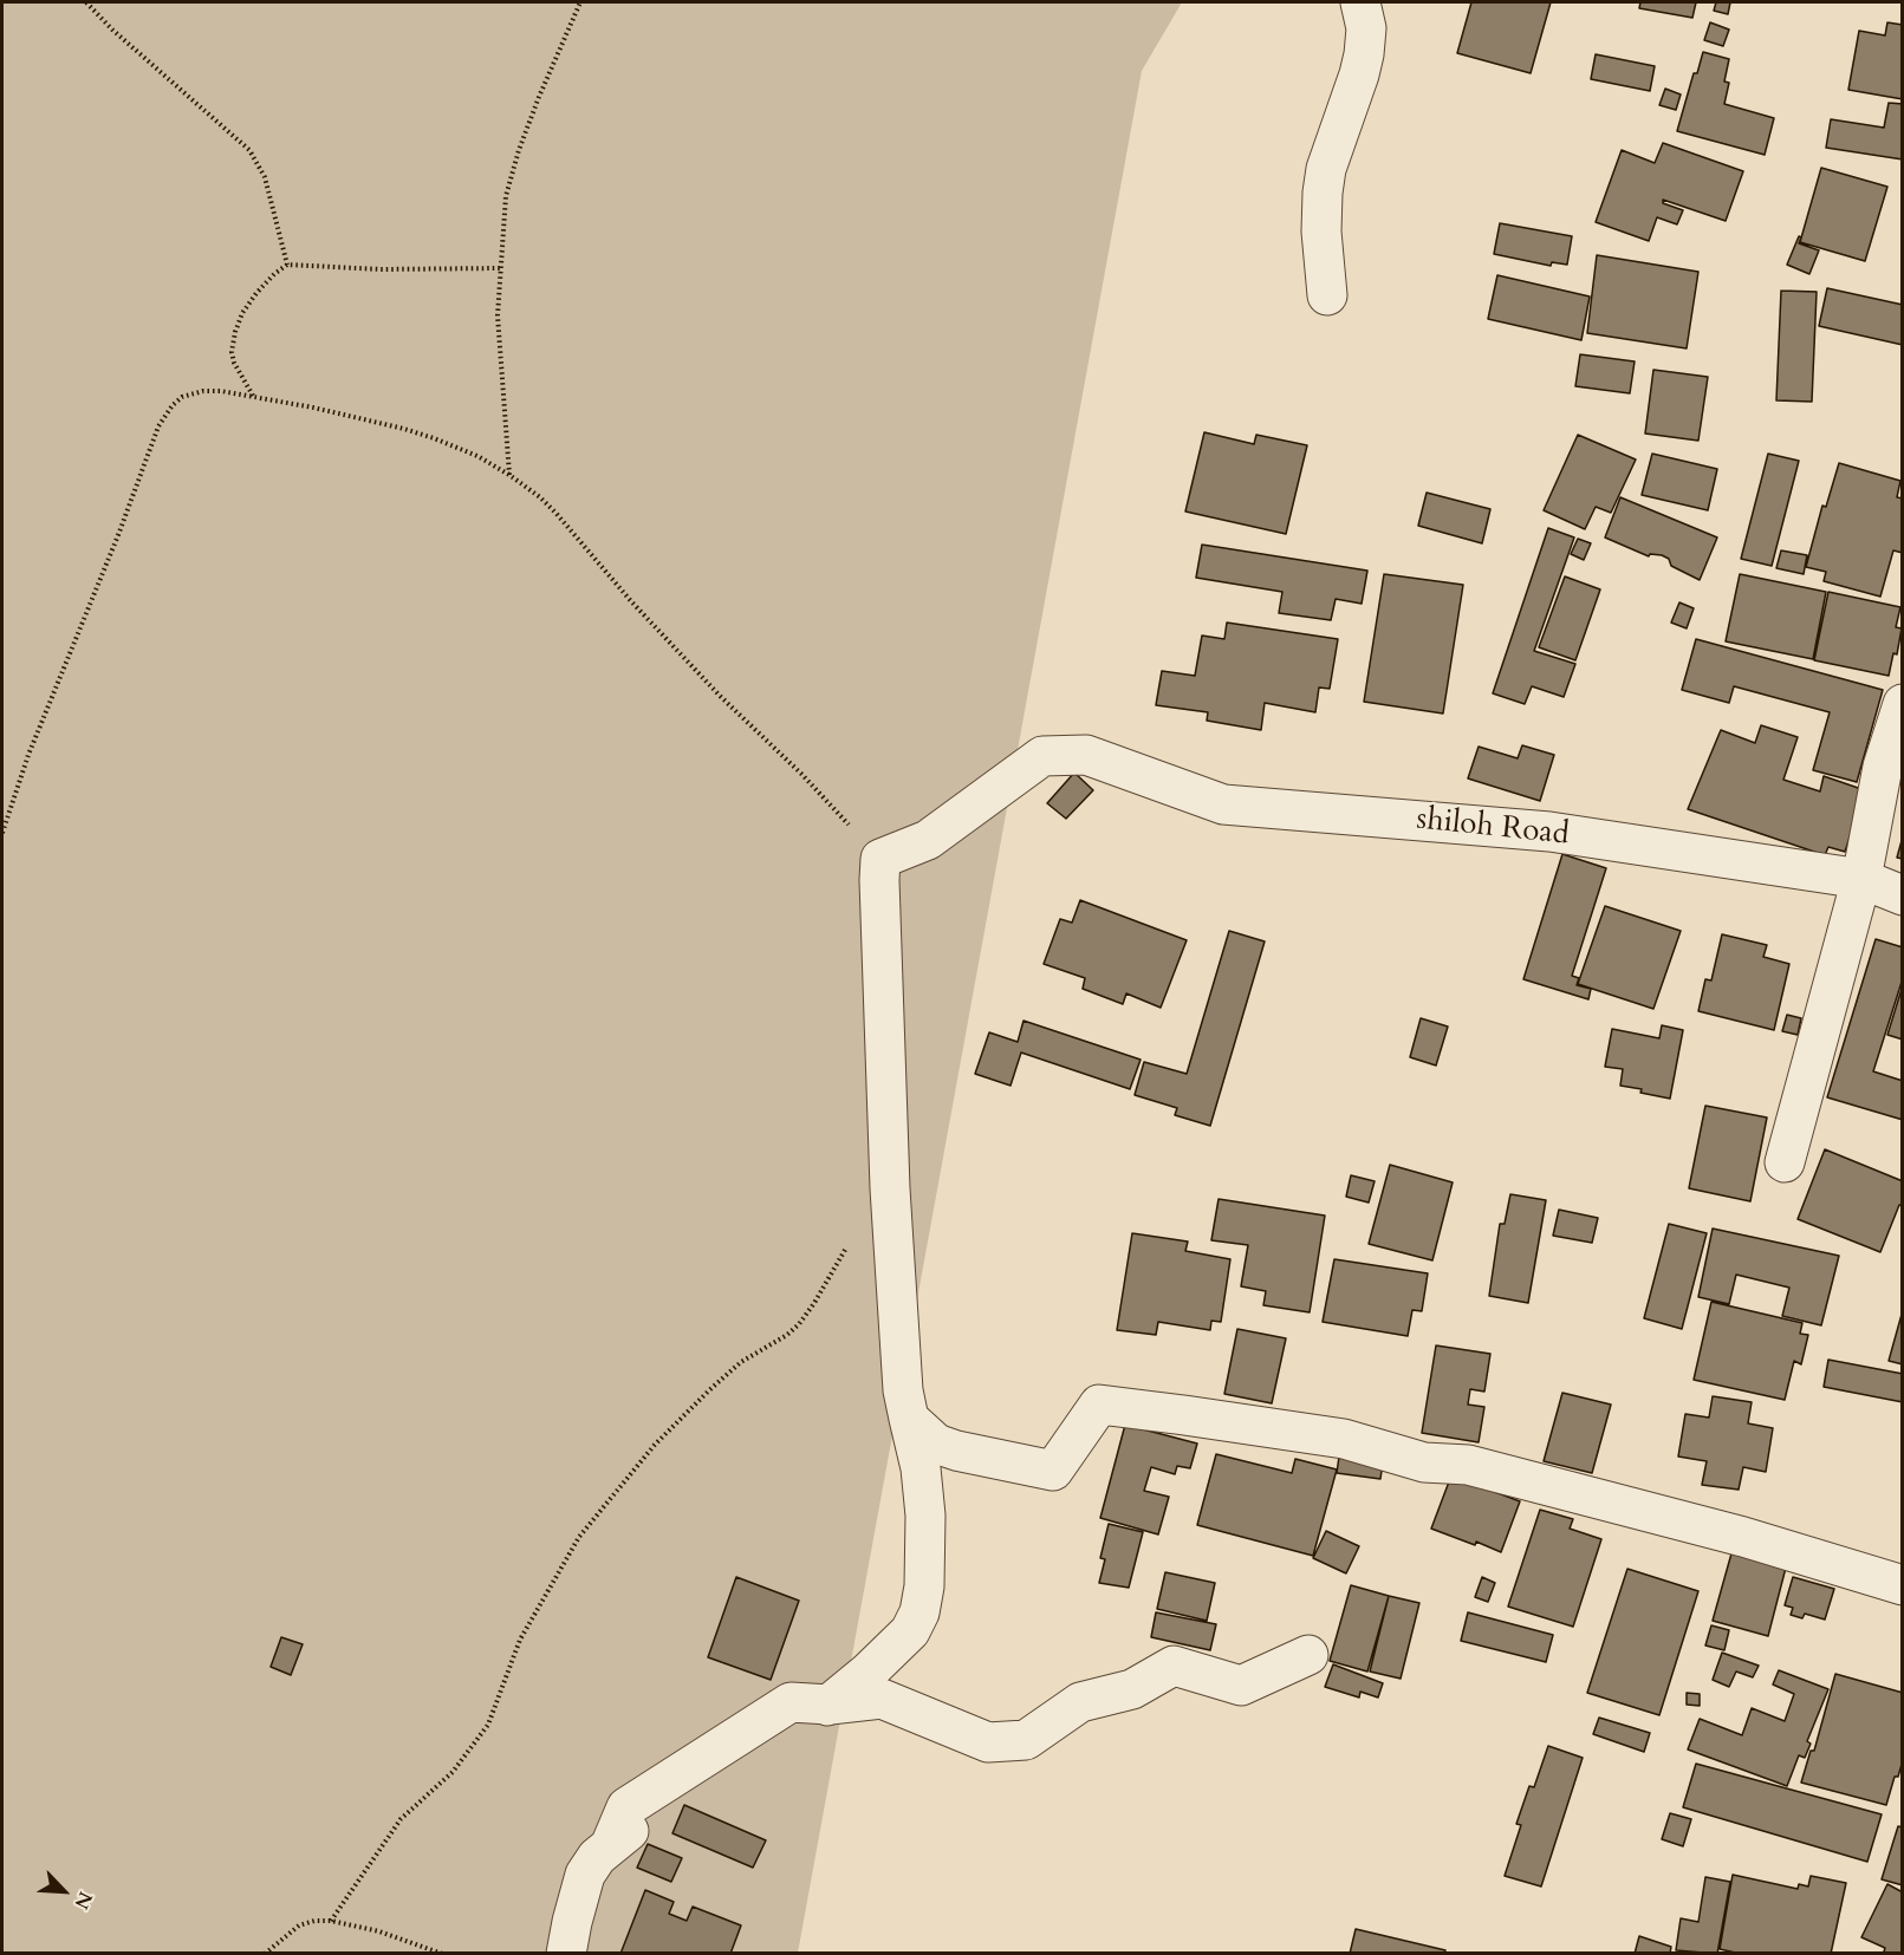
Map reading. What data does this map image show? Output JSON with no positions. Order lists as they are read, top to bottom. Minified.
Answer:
{"streets":{"street":["shiloh Road"]},"north":"bottom right"}
